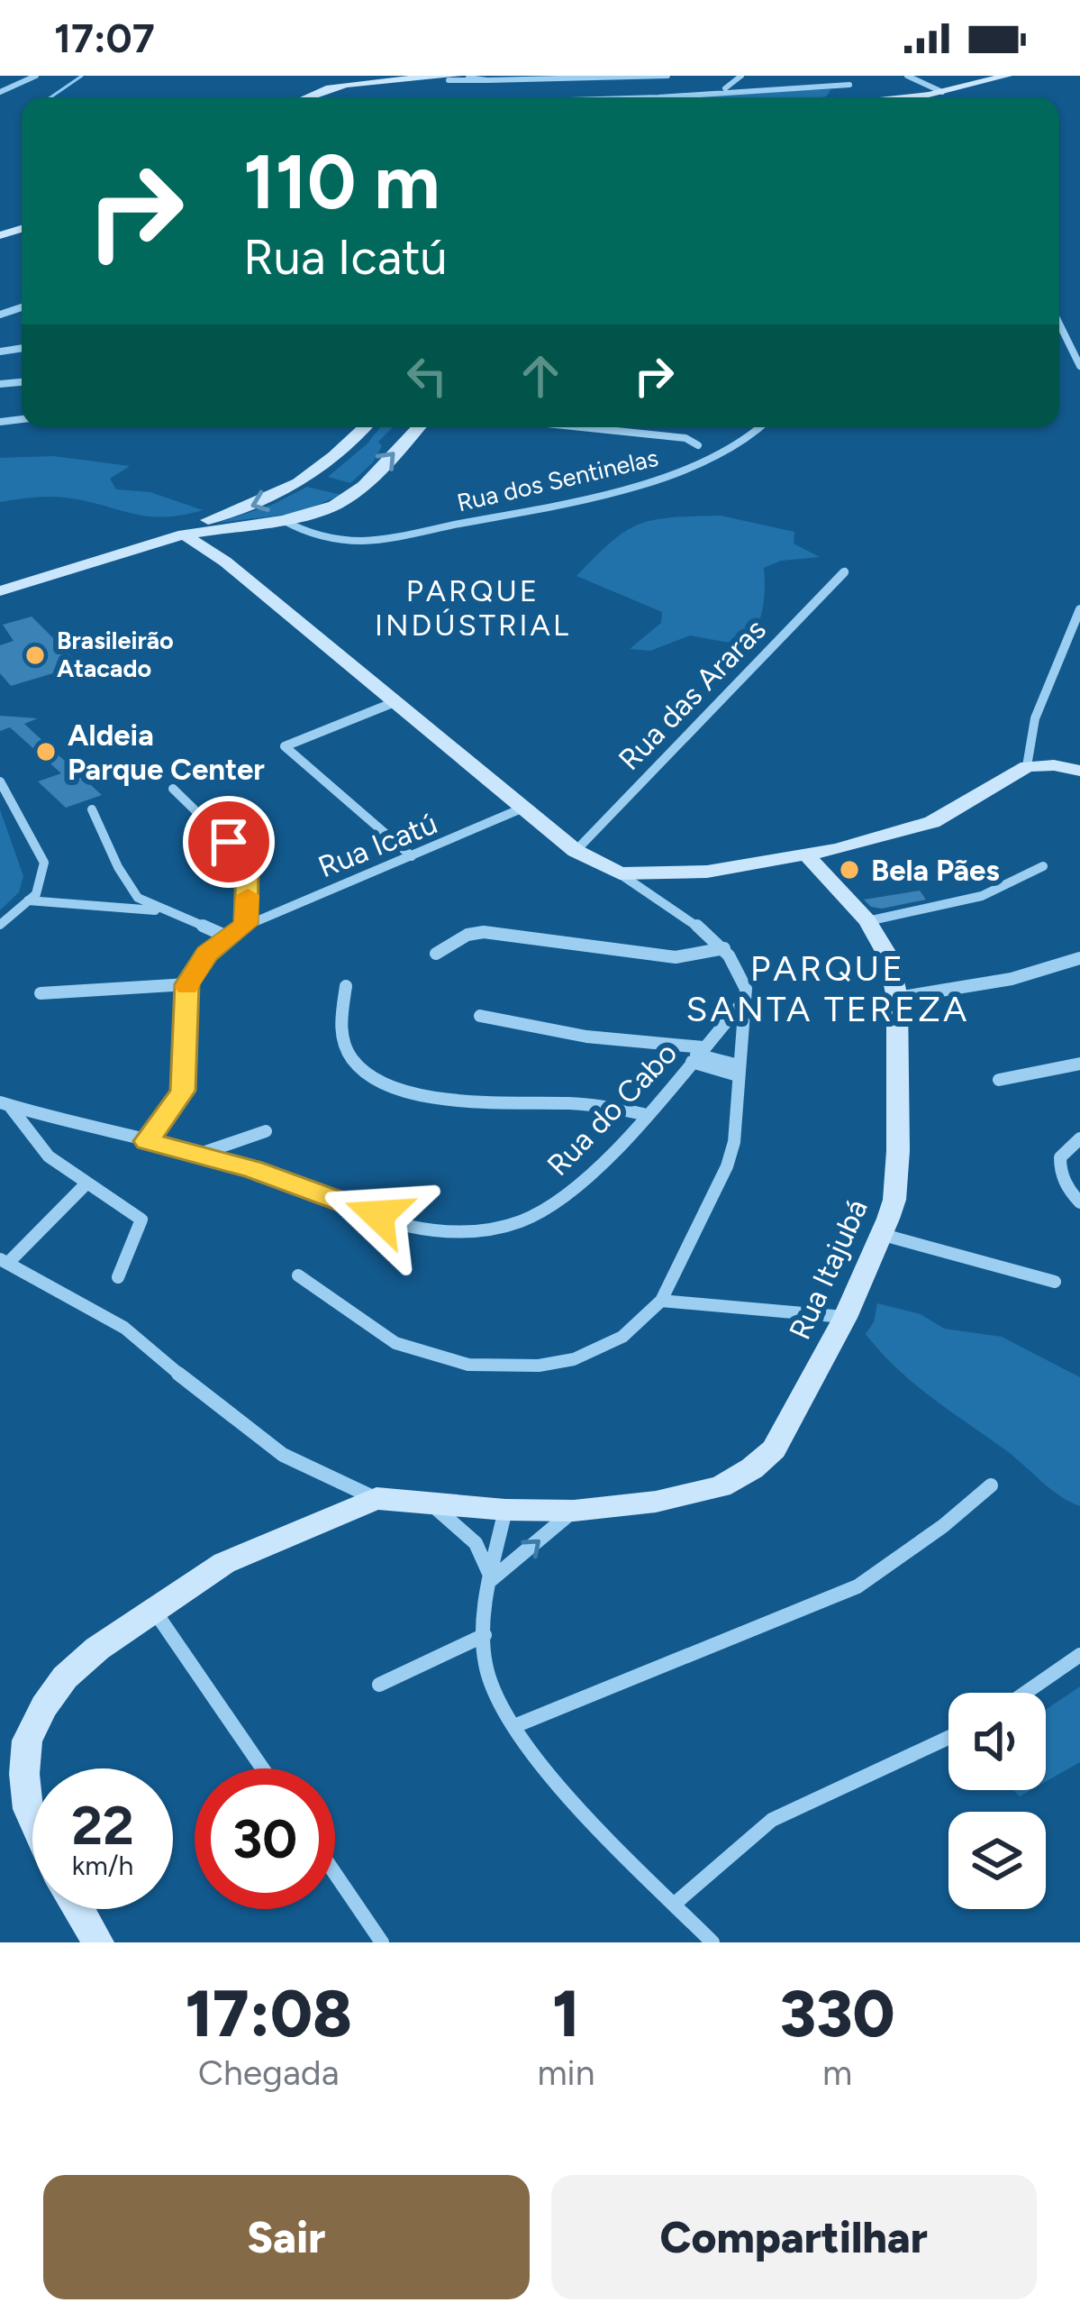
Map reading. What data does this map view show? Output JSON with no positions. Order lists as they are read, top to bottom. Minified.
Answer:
{"streets":{"main road":["Rua Itajubá"],"street":["Rua dos Sentinelas","Rua das Araras","Rua Icatú","Rua do Cabo"]},"districts":["PARQUE INDÚSTRIAL","PARQUE SANTA TEREZA"],"places":["Brasileirão Atacado","Aldeia Parque Center","Bela Pães"],"page":{"status":"17:07","turn":["110 m","Rua Icatú"],"speed":"22 km/h","limit":"30","eta":["17:08","Chegada","1","min","330","m"],"buttons":["Sair","Compartilhar"]}}
